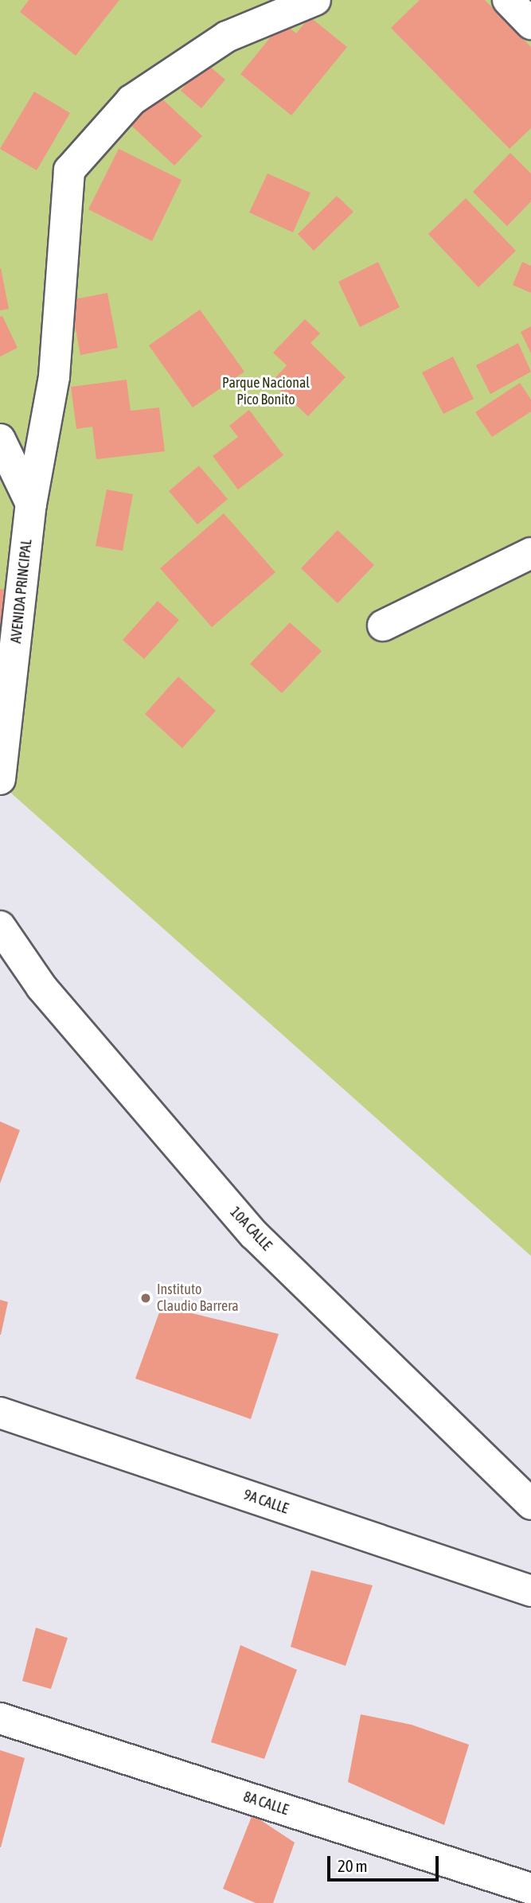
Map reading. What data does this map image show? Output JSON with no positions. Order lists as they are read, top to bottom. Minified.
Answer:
{"streets":{"street":["AVENIDA PRINCIPAL","10A CALLE","9A CALLE","8A CALLE"]},"parks":["Parque Nacional Pico Bonito"],"places":["Instituto Claudio Barrera"],"scale_bar":"20 m"}
